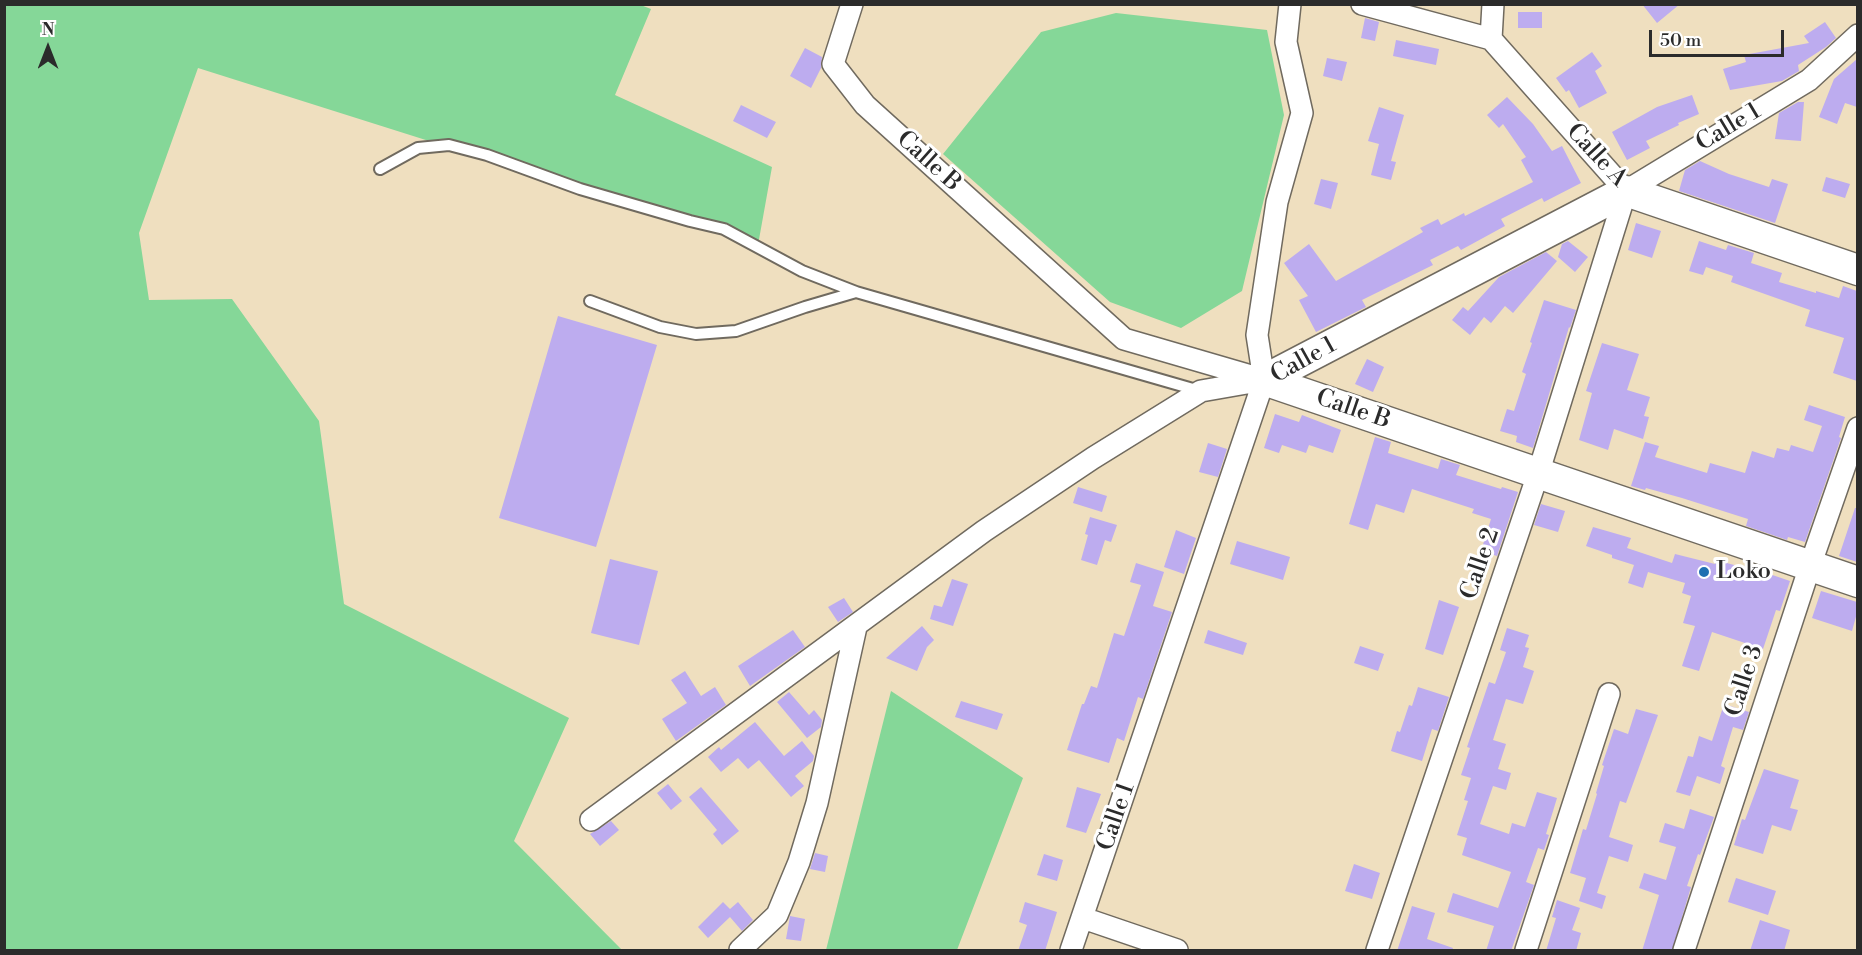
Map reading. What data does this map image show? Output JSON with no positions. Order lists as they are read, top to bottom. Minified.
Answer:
{"streets":{"street":["Calle 1","Calle A","Calle B","Calle 2","Calle 3"]},"crossings":[["Calle 1","Calle A"],["Calle 1","Calle B"],["Calle 1","Calle 2"],["Calle A","Calle 2"],["Calle B","Calle 2"],["Calle B","Calle 3"]],"places":["Loko"],"scale_bar":"50 m","north":"top"}
